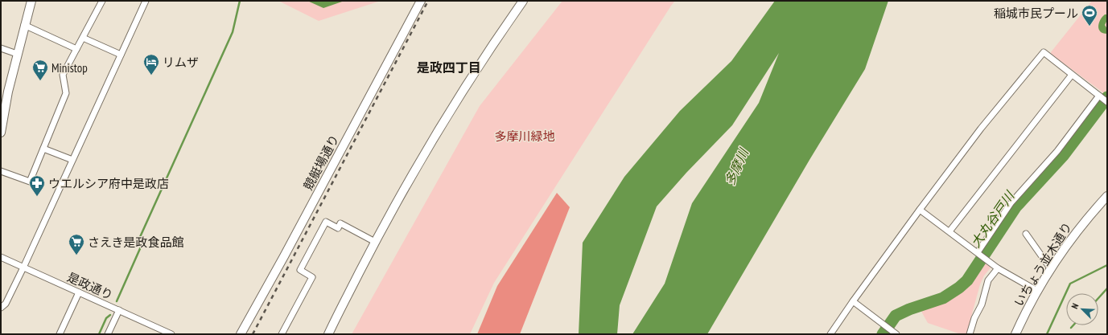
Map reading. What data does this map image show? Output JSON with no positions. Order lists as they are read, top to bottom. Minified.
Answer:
{"streets":{"street":["競艇場通り","いちょう並木通り","是政通り"]},"districts":["是政四丁目"],"water":["多摩川","大丸谷戸川"],"parks":["多摩川緑地"],"places":{"sports":["稲城市民プール"],"hotel":["リムザ"],"supermarket":["Ministop","さえき是政食品館"],"pharmacy":["ウエルシア府中是政店"]},"north":"top left"}
